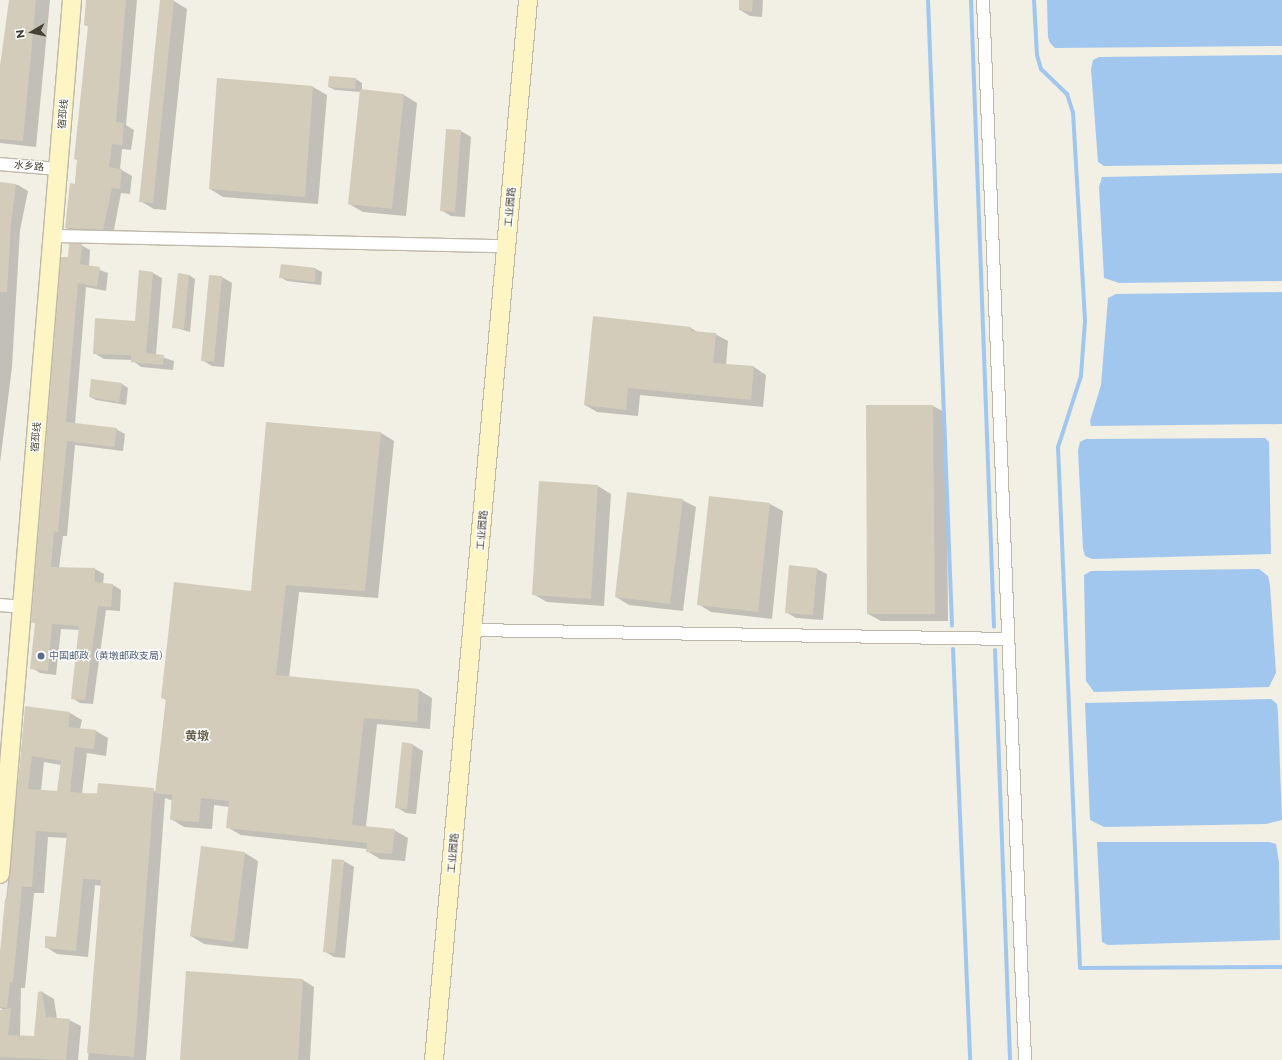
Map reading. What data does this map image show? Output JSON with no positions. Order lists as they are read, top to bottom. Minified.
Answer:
{"streets":{"street":["宿邳线","水乡路","工业园路"]},"crossings":[["宿邳线","水乡路"]],"districts":["黄墩"],"places":["中国邮政（黄墩邮政支局）"],"north":"left"}
